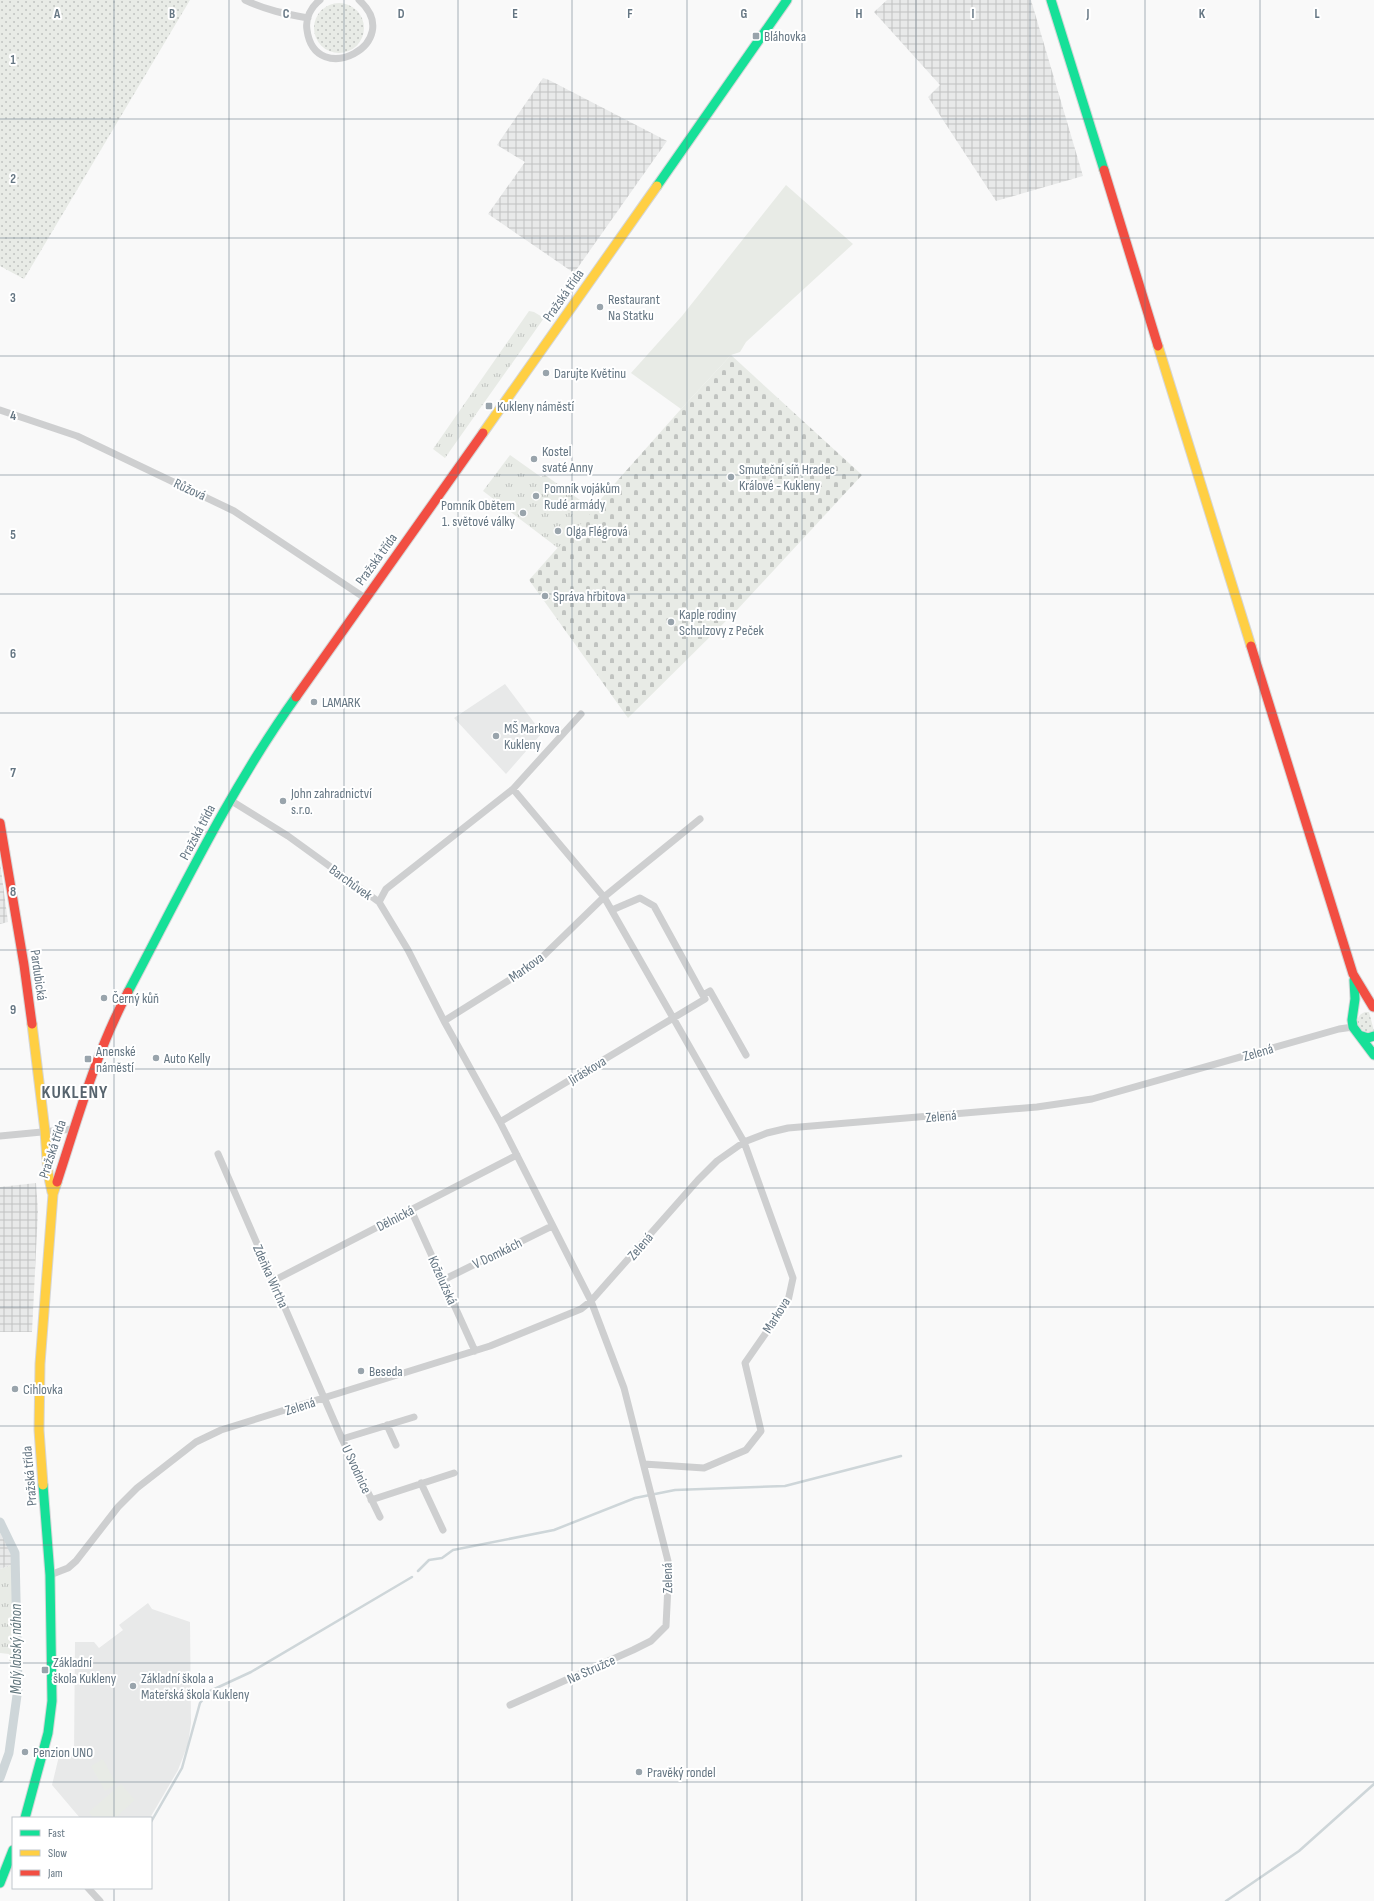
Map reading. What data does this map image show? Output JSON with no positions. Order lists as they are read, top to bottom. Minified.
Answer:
{"streets":{"street":["Pražská třída","Růžová","Barchůvek","Markova","Pardubická","Zelená","Jiráskova","Dělnická","V Domkách","Zdeňka Wirtha","Koželužská","U Svodnice","Na Stružce"]},"crossings":[["Pražská třída","Růžová"],["Pražská třída","Barchůvek"],["Pražská třída","Pardubická"],["Pražská třída","Zelená"],["Barchůvek","Markova"],["Markova","Zelená"],["Markova","Jiráskova"],["Zelená","Zdeňka Wirtha"],["Zelená","Koželužská"],["Zelená","U Svodnice"],["Zelená","Na Stružce"],["Dělnická","Zdeňka Wirtha"],["Dělnická","Koželužská"],["V Domkách","Koželužská"],["Zdeňka Wirtha","U Svodnice"]],"districts":["KUKLENY"],"water":["Malý labský náhon"],"places":{"transit":["Bláhovka","Kukleny náměstí","Anenské náměstí","Základní škola Kukleny"],"other":["Restaurant Na Statku","Darujte Květinu","Kostel svaté Anny","Smuteční síň Hradec Králové - Kukleny","Pomník vojákům Rudé armády","Pomník Obětem 1. světové války","Olga Flégrová","Správa hřbitova","Kaple rodiny Schulzovy z Peček","LAMARK","MŠ Markova Kukleny","John zahradnictví s.r.o.","Černý kůň","Auto Kelly","Beseda","Cihlovka","Základní škola a Mateřská škola Kukleny","Penzion UNO","Pravěký rondel"]},"legend":["Fast","Slow","Jam"],"grid":{"columns":["A","B","C","D","E","F","G","H","I","J","K","L"],"rows":["1","2","3","4","5","6","7","8","9"]}}
